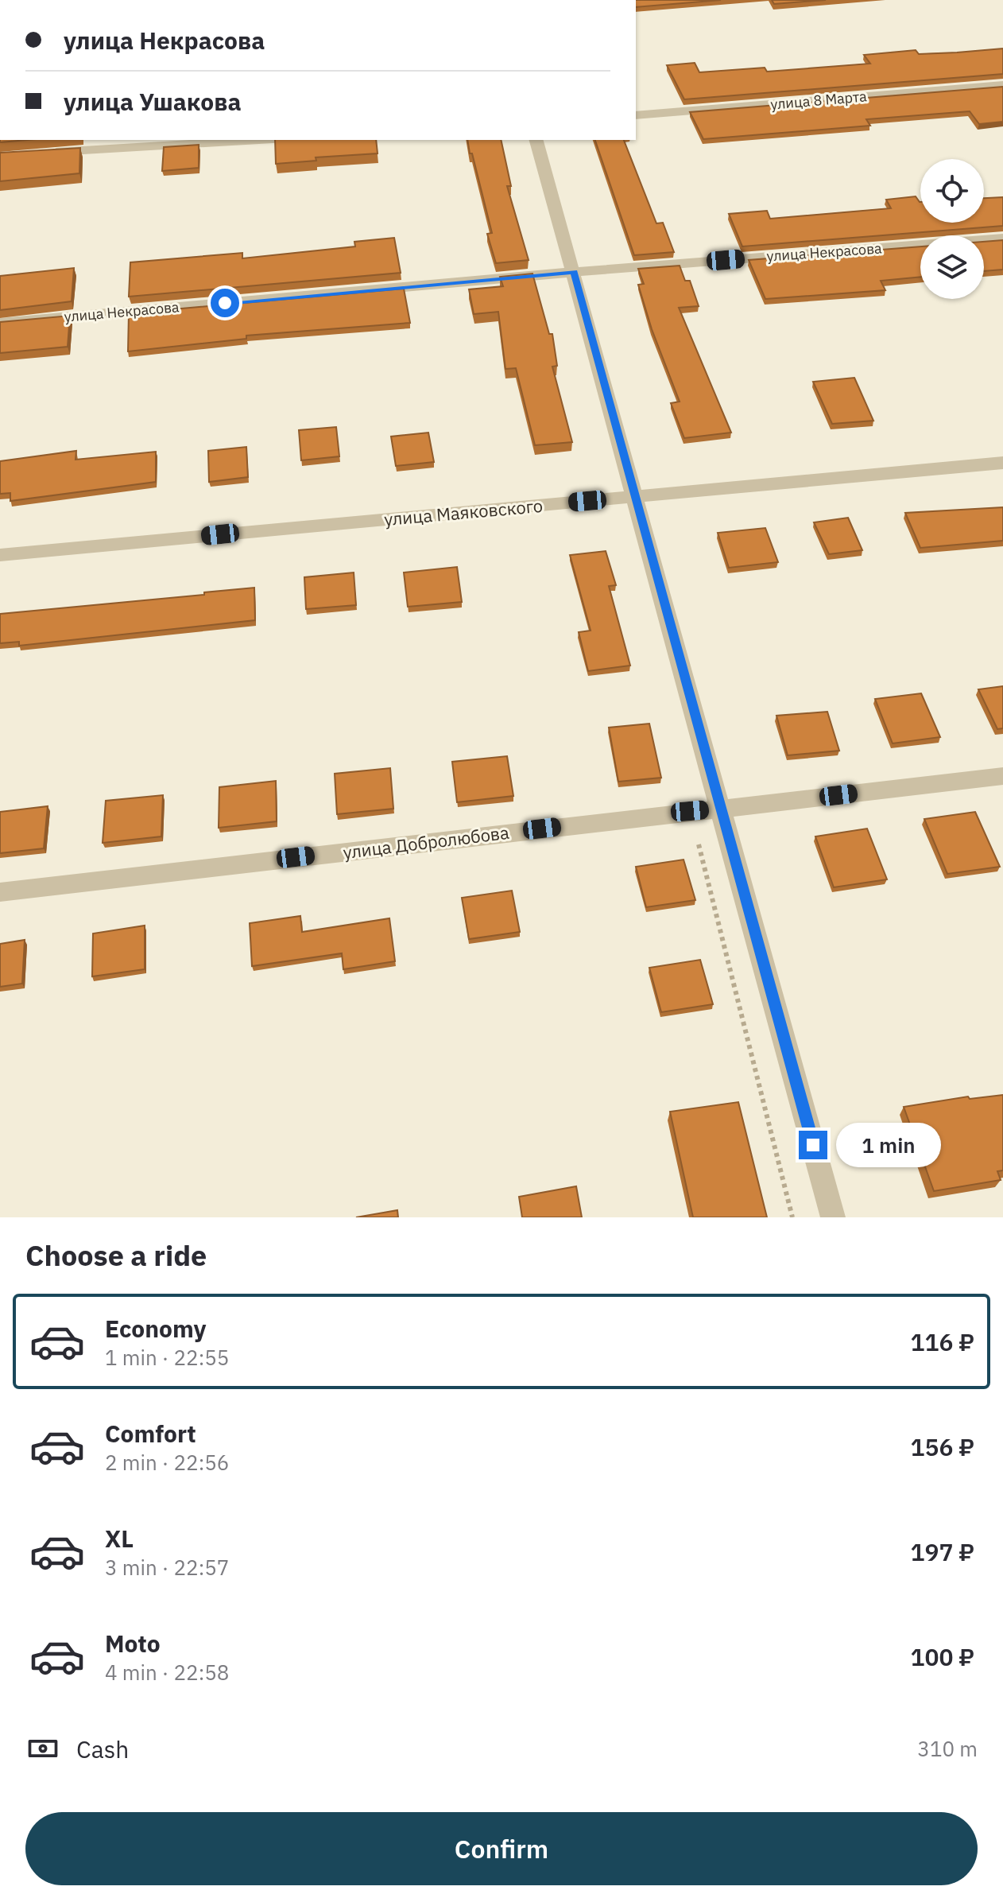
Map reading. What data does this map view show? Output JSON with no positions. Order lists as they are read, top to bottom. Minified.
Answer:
{"streets":{"street":["улица 8 Марта","улица Некрасова","улица Маяковского","улица Добролюбова"]},"page":{"banner":["улица Некрасова","улица Ушакова"],"bubble":"1 min","heading":"Choose a ride","list":[{"name":"Economy","note":"1 min · 22:55","value":"116 ₽"},{"name":"Comfort","note":"2 min · 22:56","value":"156 ₽"},{"name":"XL","note":"3 min · 22:57","value":"197 ₽"},{"name":"Moto","note":"4 min · 22:58","value":"100 ₽"}],"pay":["Cash","310 m"],"buttons":"Confirm"}}
